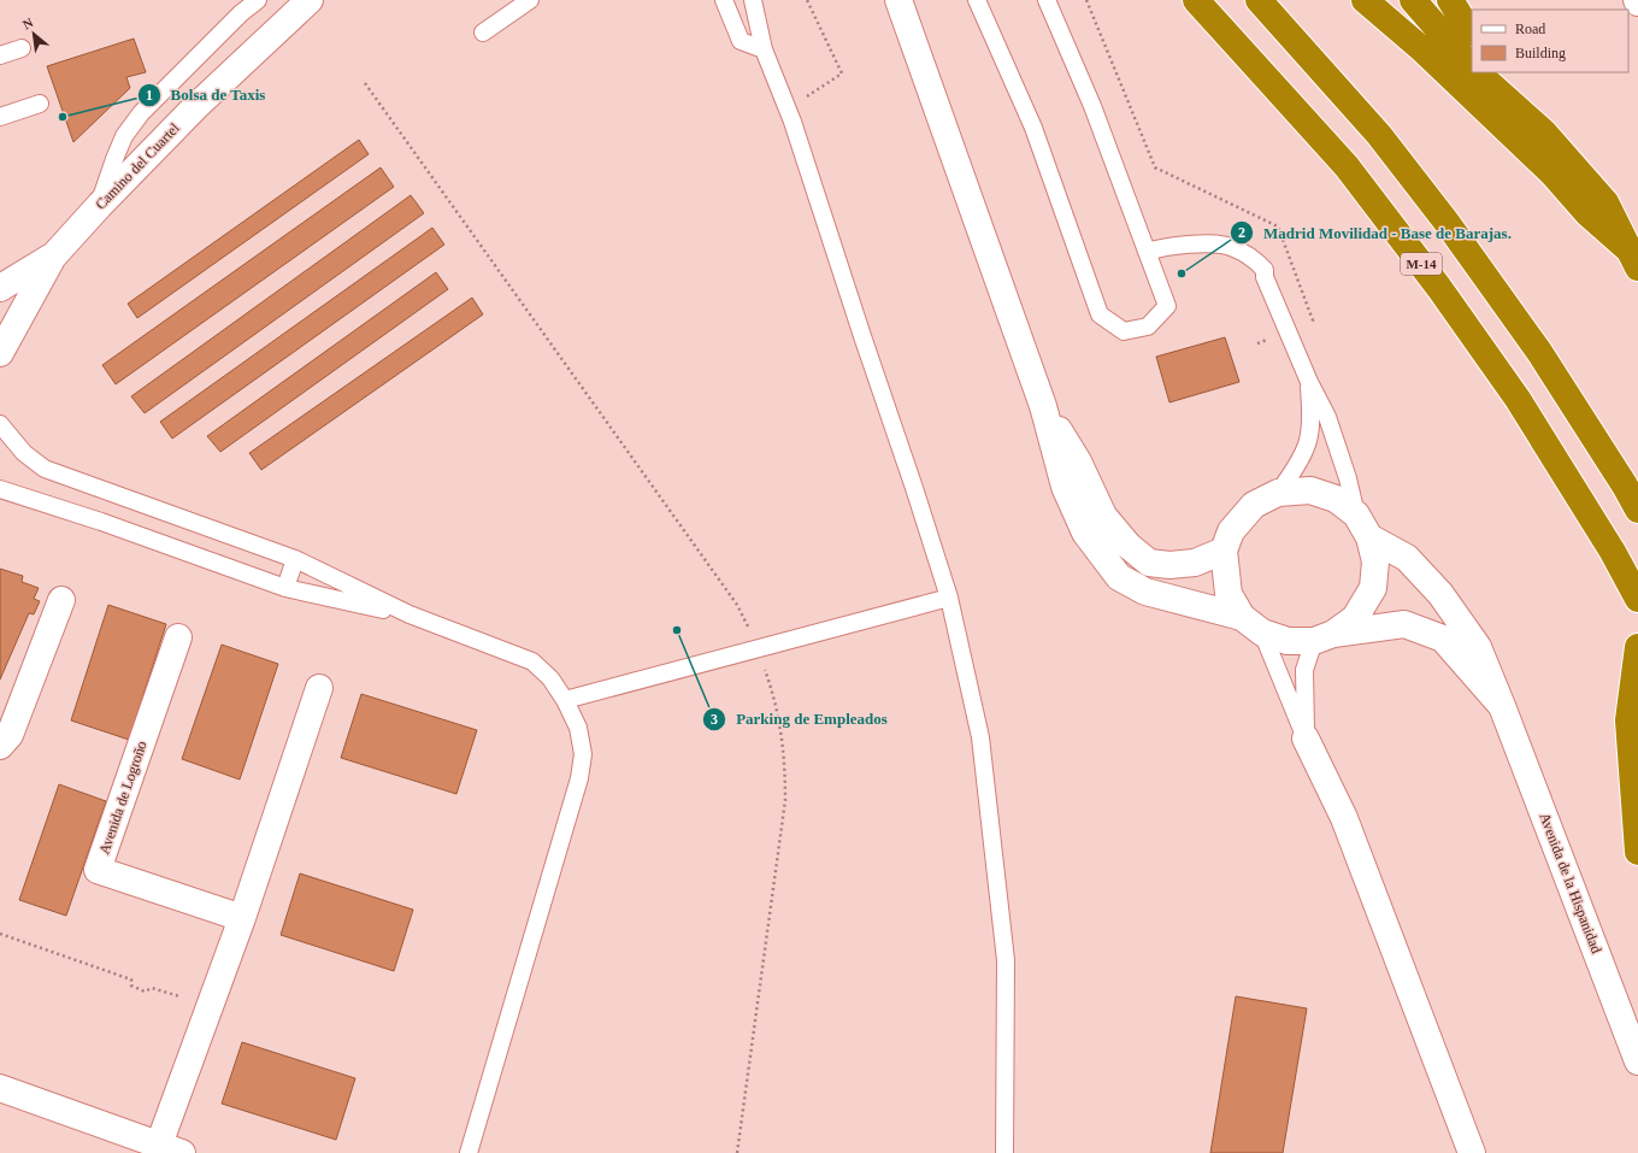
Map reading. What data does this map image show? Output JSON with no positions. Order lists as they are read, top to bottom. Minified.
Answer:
{"streets":{"highway":["M-14"],"street":["Camino del Cuartel","Avenida de Logroño","Avenida de la Hispanidad"]},"places":["Bolsa de Taxis","Madrid Movilidad - Base de Barajas.","Parking de Empleados"],"legend":["Road","Building"],"north":"top left"}
